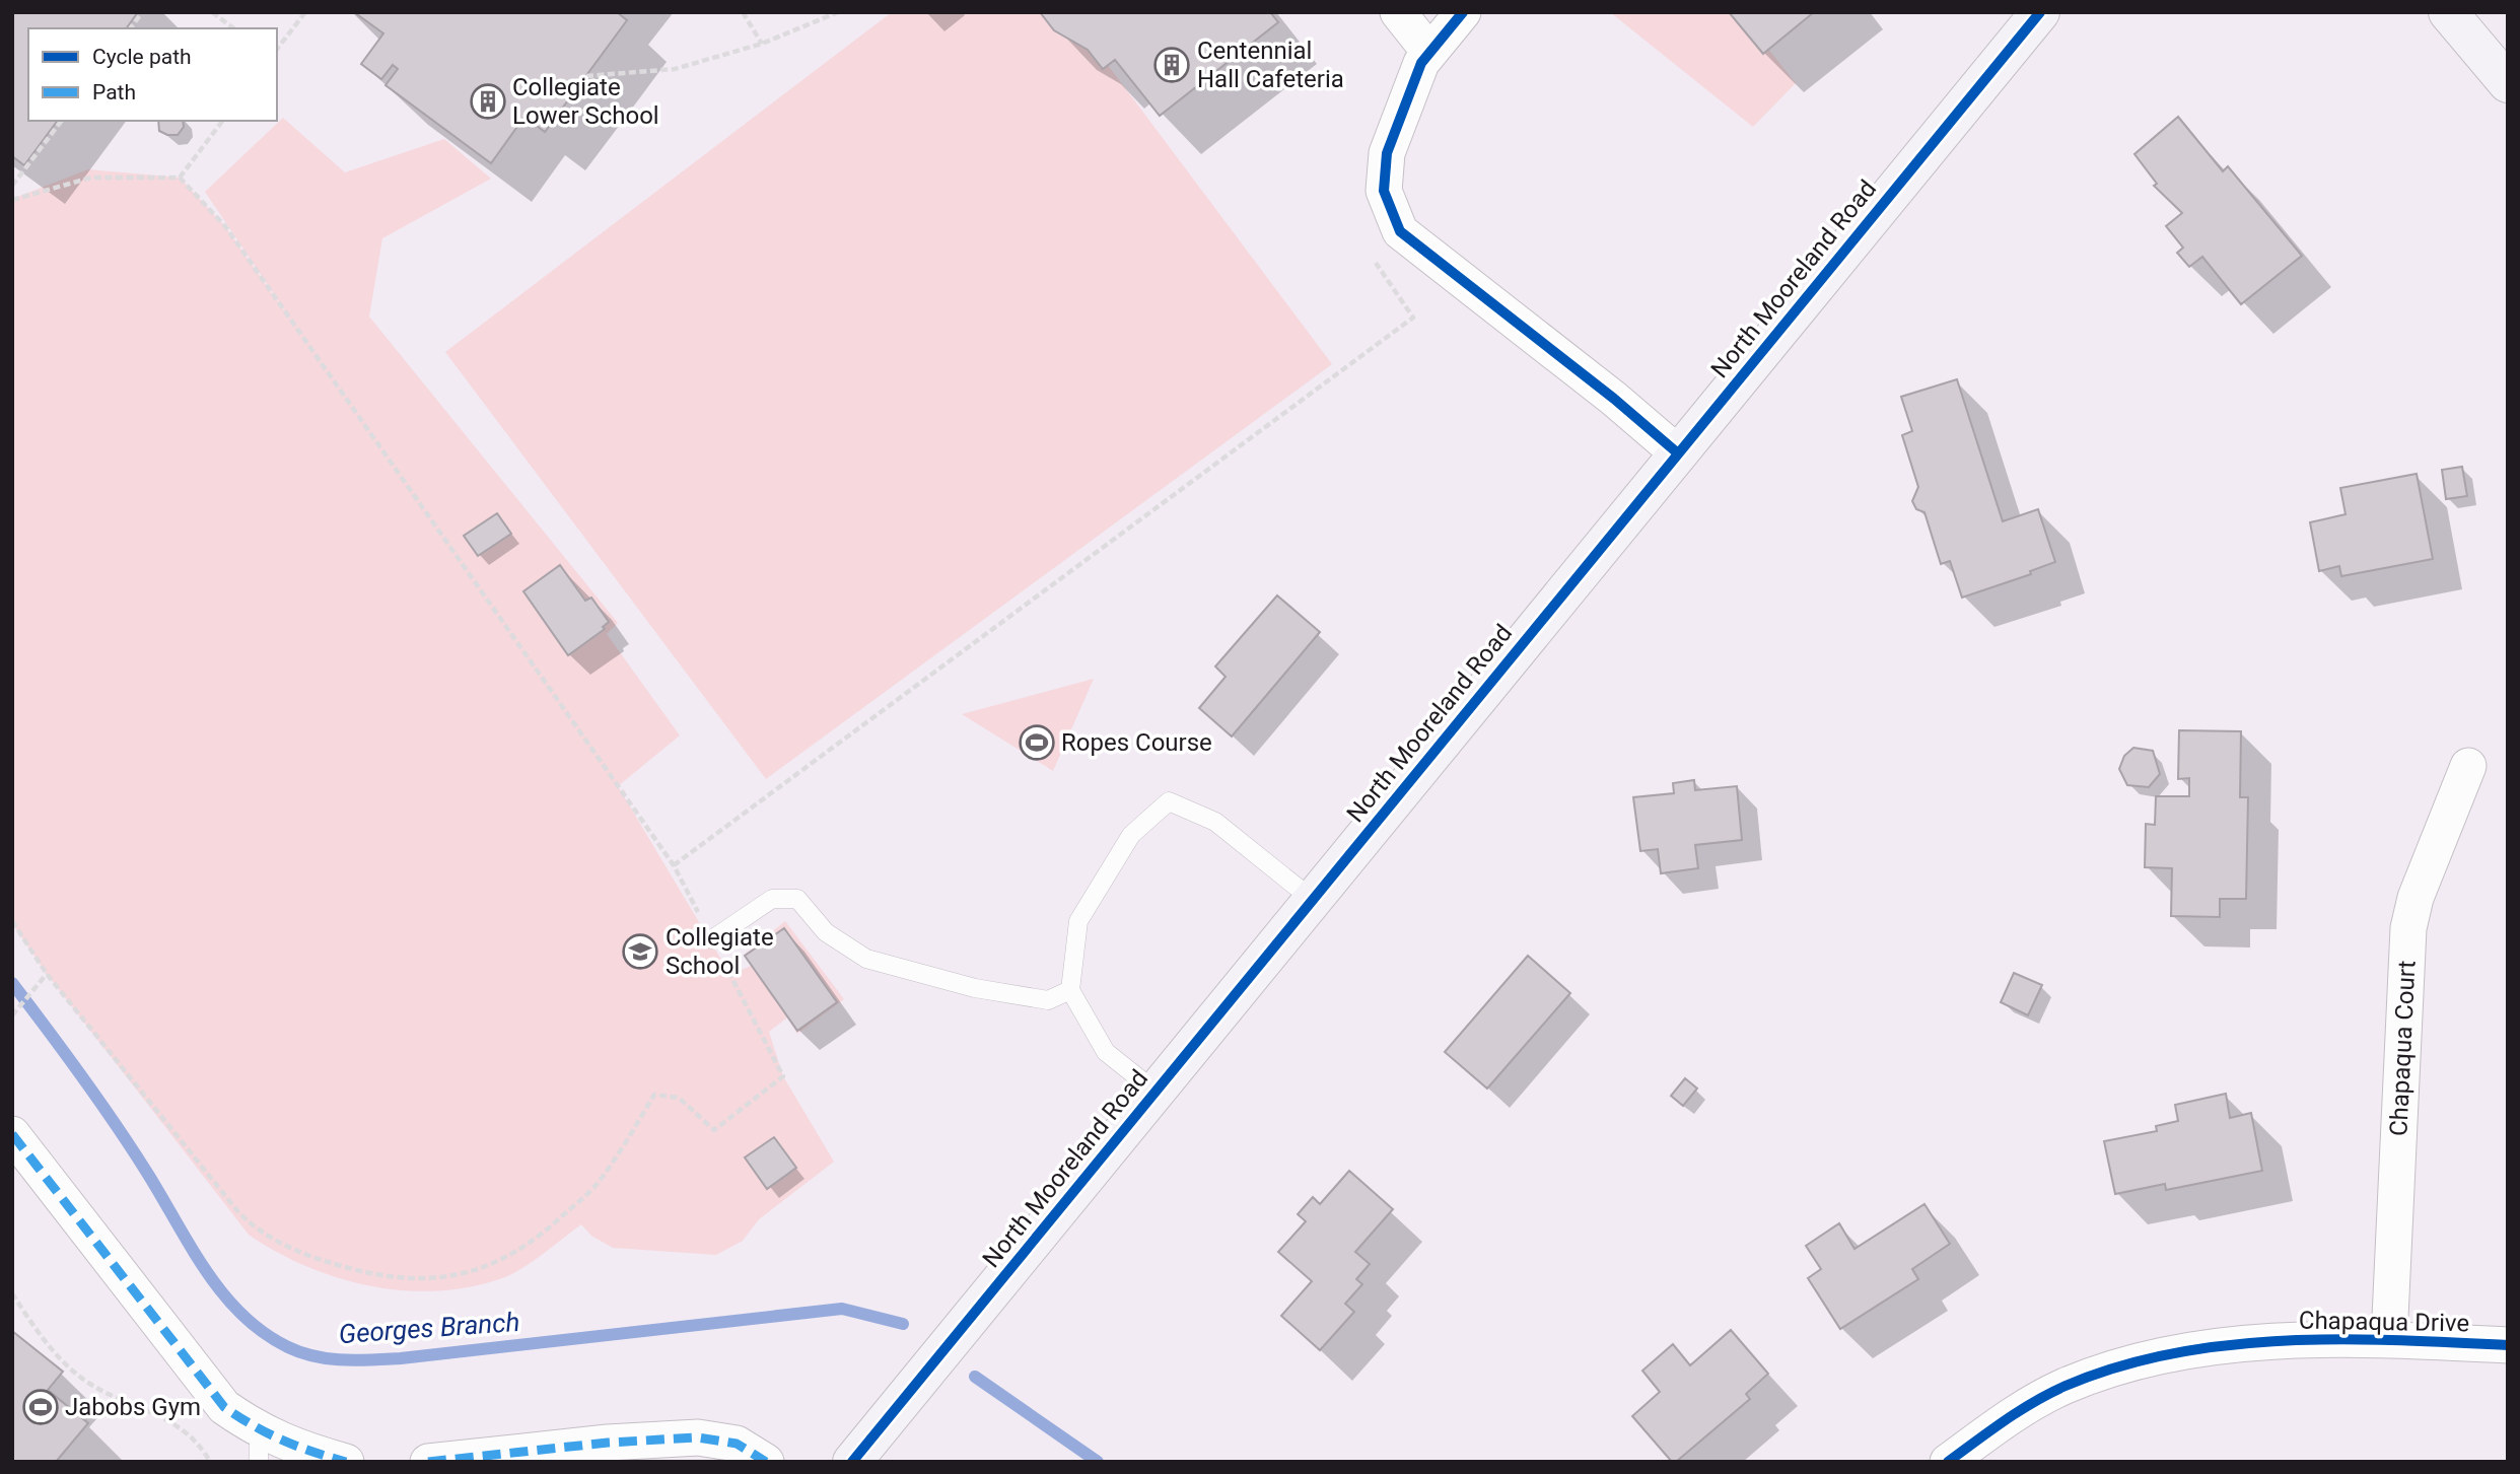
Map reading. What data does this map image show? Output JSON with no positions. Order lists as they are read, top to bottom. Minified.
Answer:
{"streets":{"street":["North Mooreland Road","Chapaqua Court","Chapaqua Drive"]},"crossings":[["Chapaqua Court","Chapaqua Drive"]],"water":["Georges Branch"],"places":{"building":["Centennial Hall Cafeteria","Collegiate Lower School"],"sports":["Ropes Course","Jabobs Gym"],"school or university":["Collegiate School"]},"legend":["Cycle path","Path"]}
